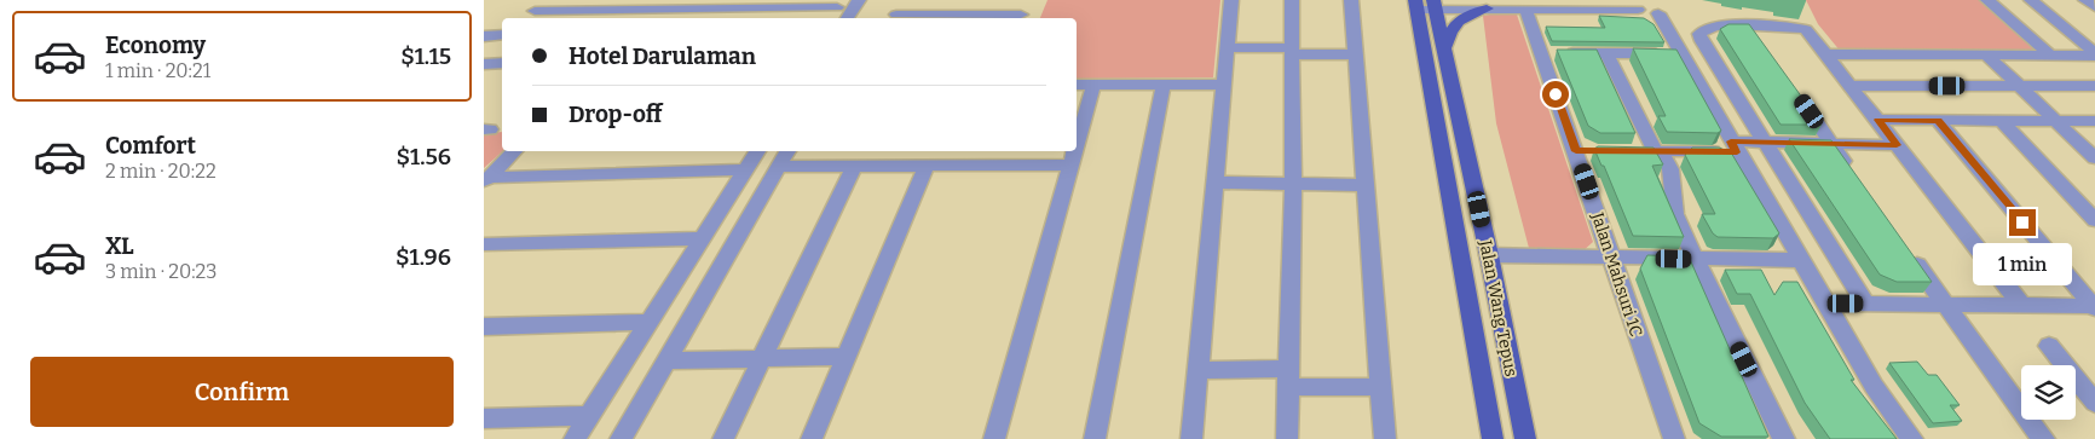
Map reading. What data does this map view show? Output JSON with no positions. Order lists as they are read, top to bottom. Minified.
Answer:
{"streets":{"main road":["Jalan Wang Tepus"],"street":["Jalan Mahsuri 1C"]},"page":{"list":[{"name":"Economy","note":"1 min · 20:21","value":"$1.15"},{"name":"Comfort","note":"2 min · 20:22","value":"$1.56"},{"name":"XL","note":"3 min · 20:23","value":"$1.96"}],"banner":["Hotel Darulaman","Drop-off"],"bubble":"1 min","buttons":"Confirm"}}
